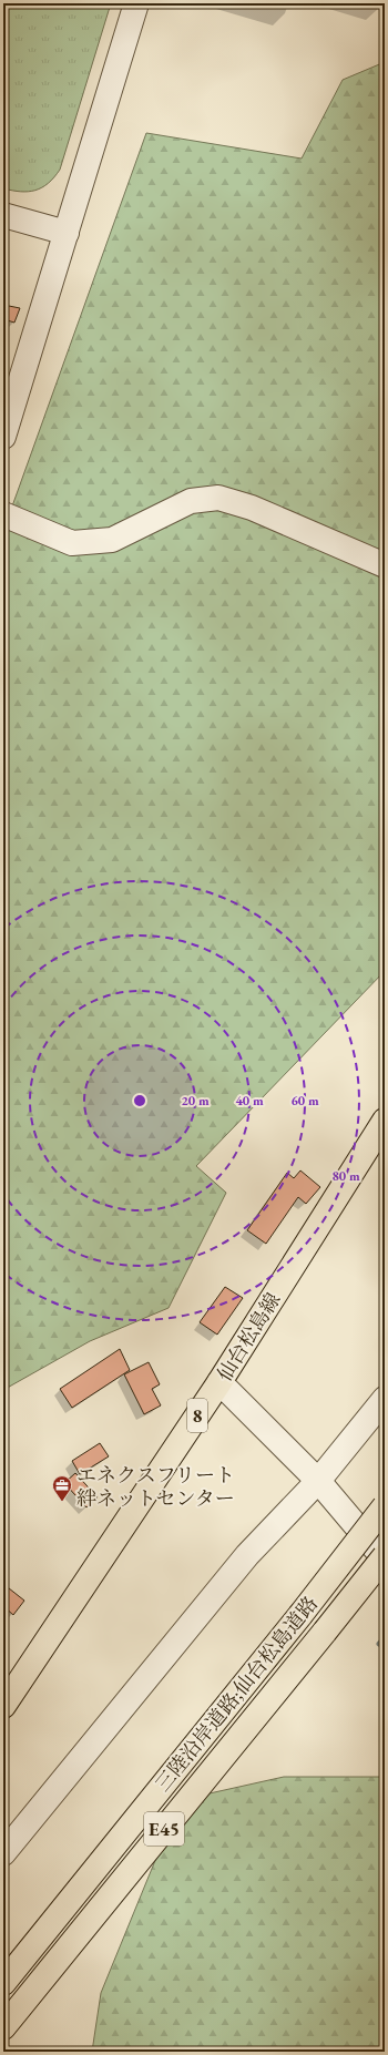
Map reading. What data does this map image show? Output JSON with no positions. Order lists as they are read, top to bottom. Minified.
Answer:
{"streets":{"main road":["仙台松島線","8","三陸沿岸道路;仙台松島道路","E45"]},"places":{"office":["エネクスフリート 絆ネットセンター"]},"rings":["20 m","40 m","60 m","80 m"]}
